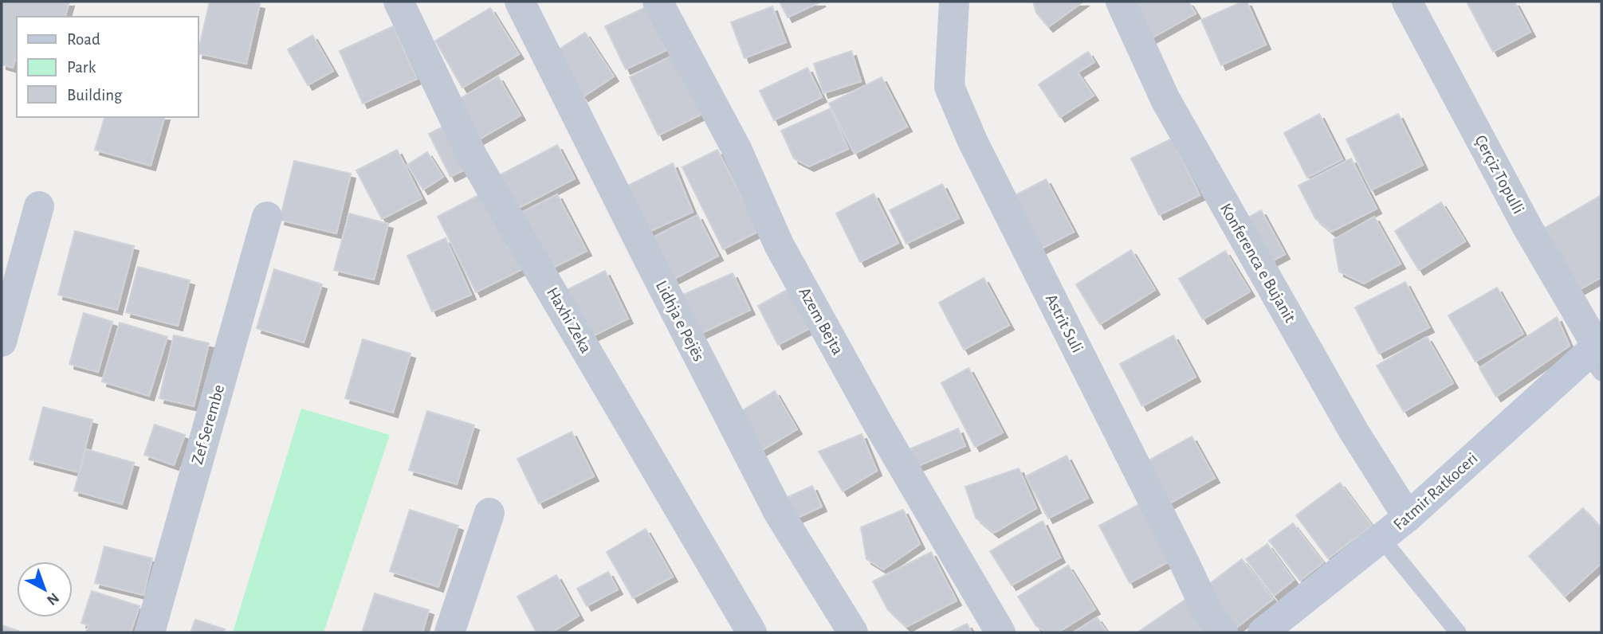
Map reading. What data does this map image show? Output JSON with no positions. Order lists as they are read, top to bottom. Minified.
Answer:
{"streets":{"street":["Çerçiz Topulli","Konferenca e Bujanit","Haxhi Zeka","Lidhja e Pejës","Azem Bejta","Astrit Suli","Zef Serembe","Fatmir Ratkoceri"]},"crossings":[["Çerçiz Topulli","Fatmir Ratkoceri"],["Konferenca e Bujanit","Fatmir Ratkoceri"]],"legend":["Road","Park","Building"],"north":"bottom right"}
